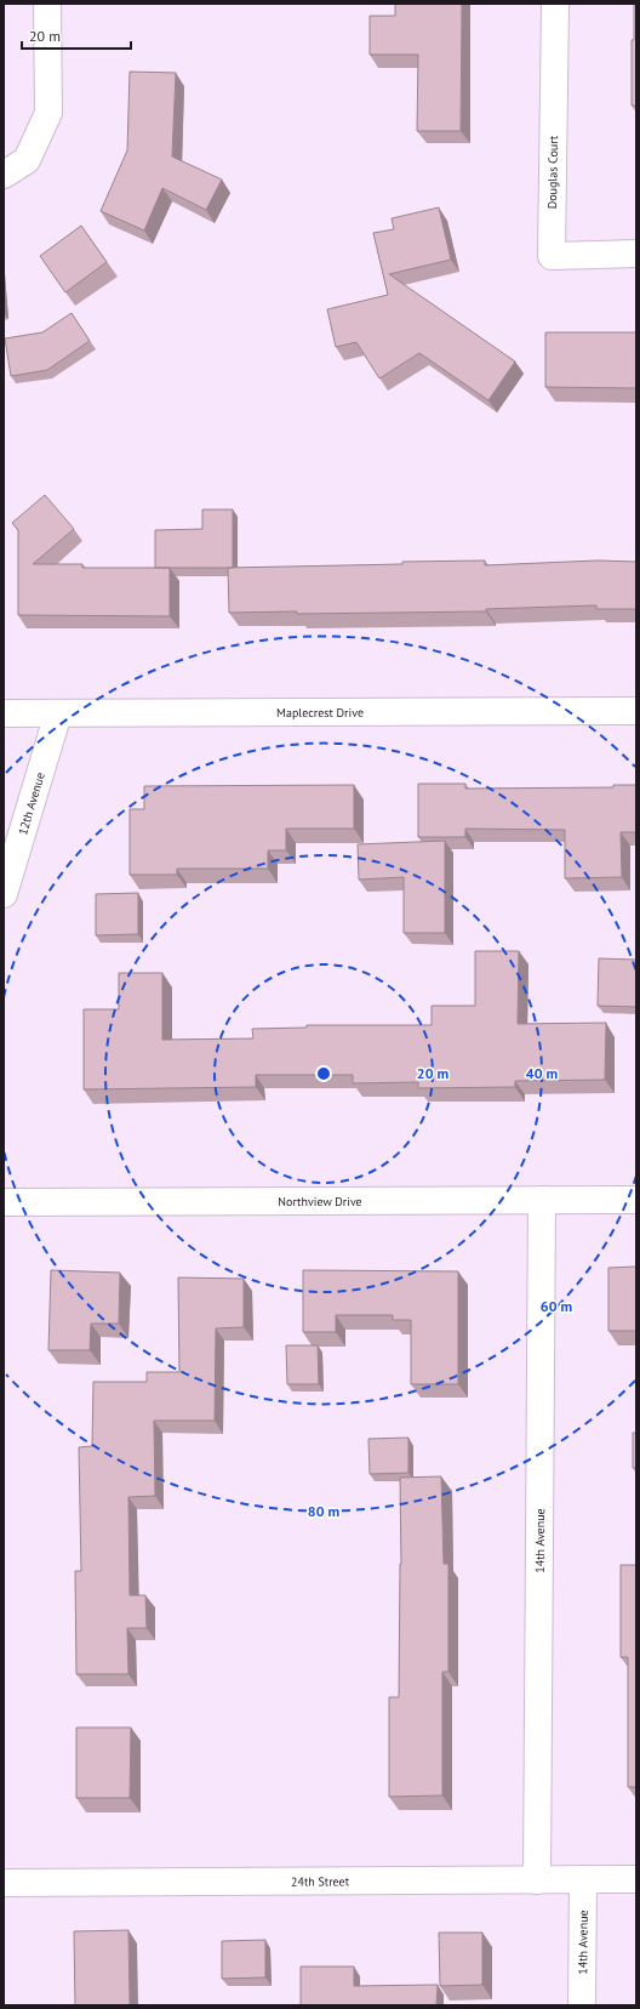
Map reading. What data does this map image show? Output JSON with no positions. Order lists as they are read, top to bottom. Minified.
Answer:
{"streets":{"street":["Douglas Court","Maplecrest Drive","12th Avenue","Northview Drive","14th Avenue","24th Street"]},"crossings":[["Maplecrest Drive","12th Avenue"],["Northview Drive","14th Avenue"],["14th Avenue","24th Street"]],"scale_bar":"20 m","rings":["20 m","40 m","60 m","80 m"]}
